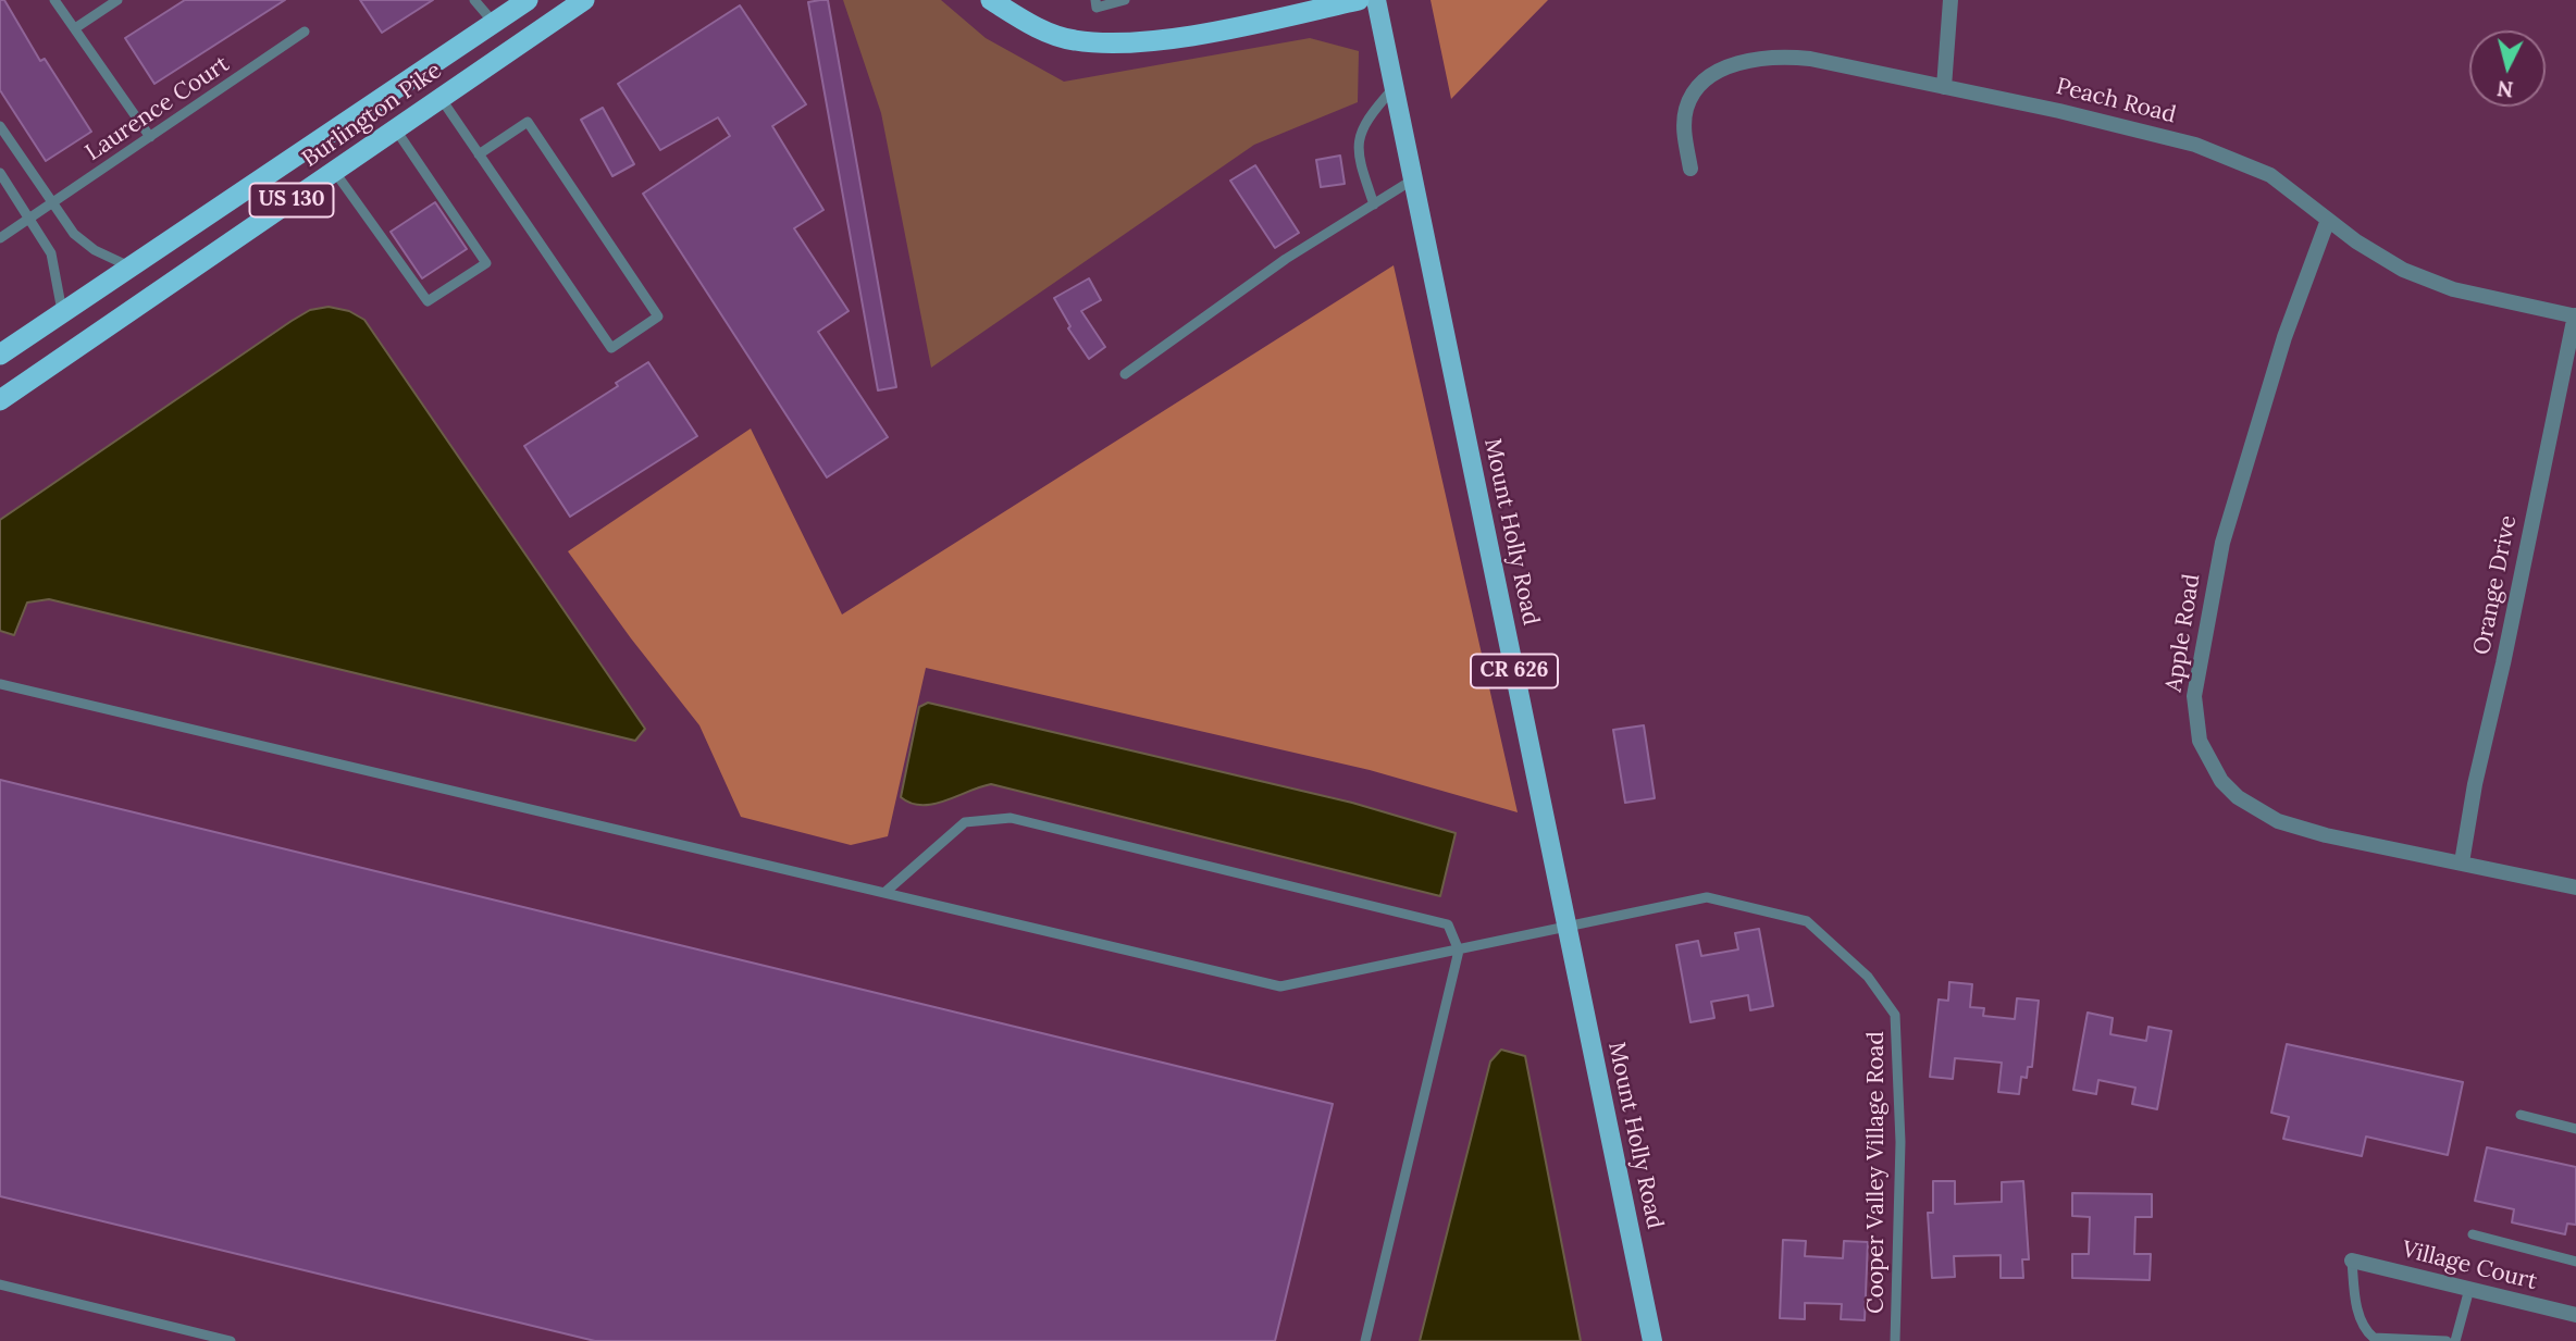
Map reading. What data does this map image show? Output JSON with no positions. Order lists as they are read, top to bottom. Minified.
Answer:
{"streets":{"highway":["Burlington Pike","US 130"],"main road":["Mount Holly Road","CR 626"],"street":["Peach Road","Orange Drive","Apple Road","Village Court"],"lane":["Laurence Court","Cooper Valley Village Road"]},"crossings":[["Peach Road","Orange Drive"],["Peach Road","Apple Road"],["Mount Holly Road","Cooper Valley Village Road"],["Orange Drive","Apple Road"]],"north":"bottom"}
